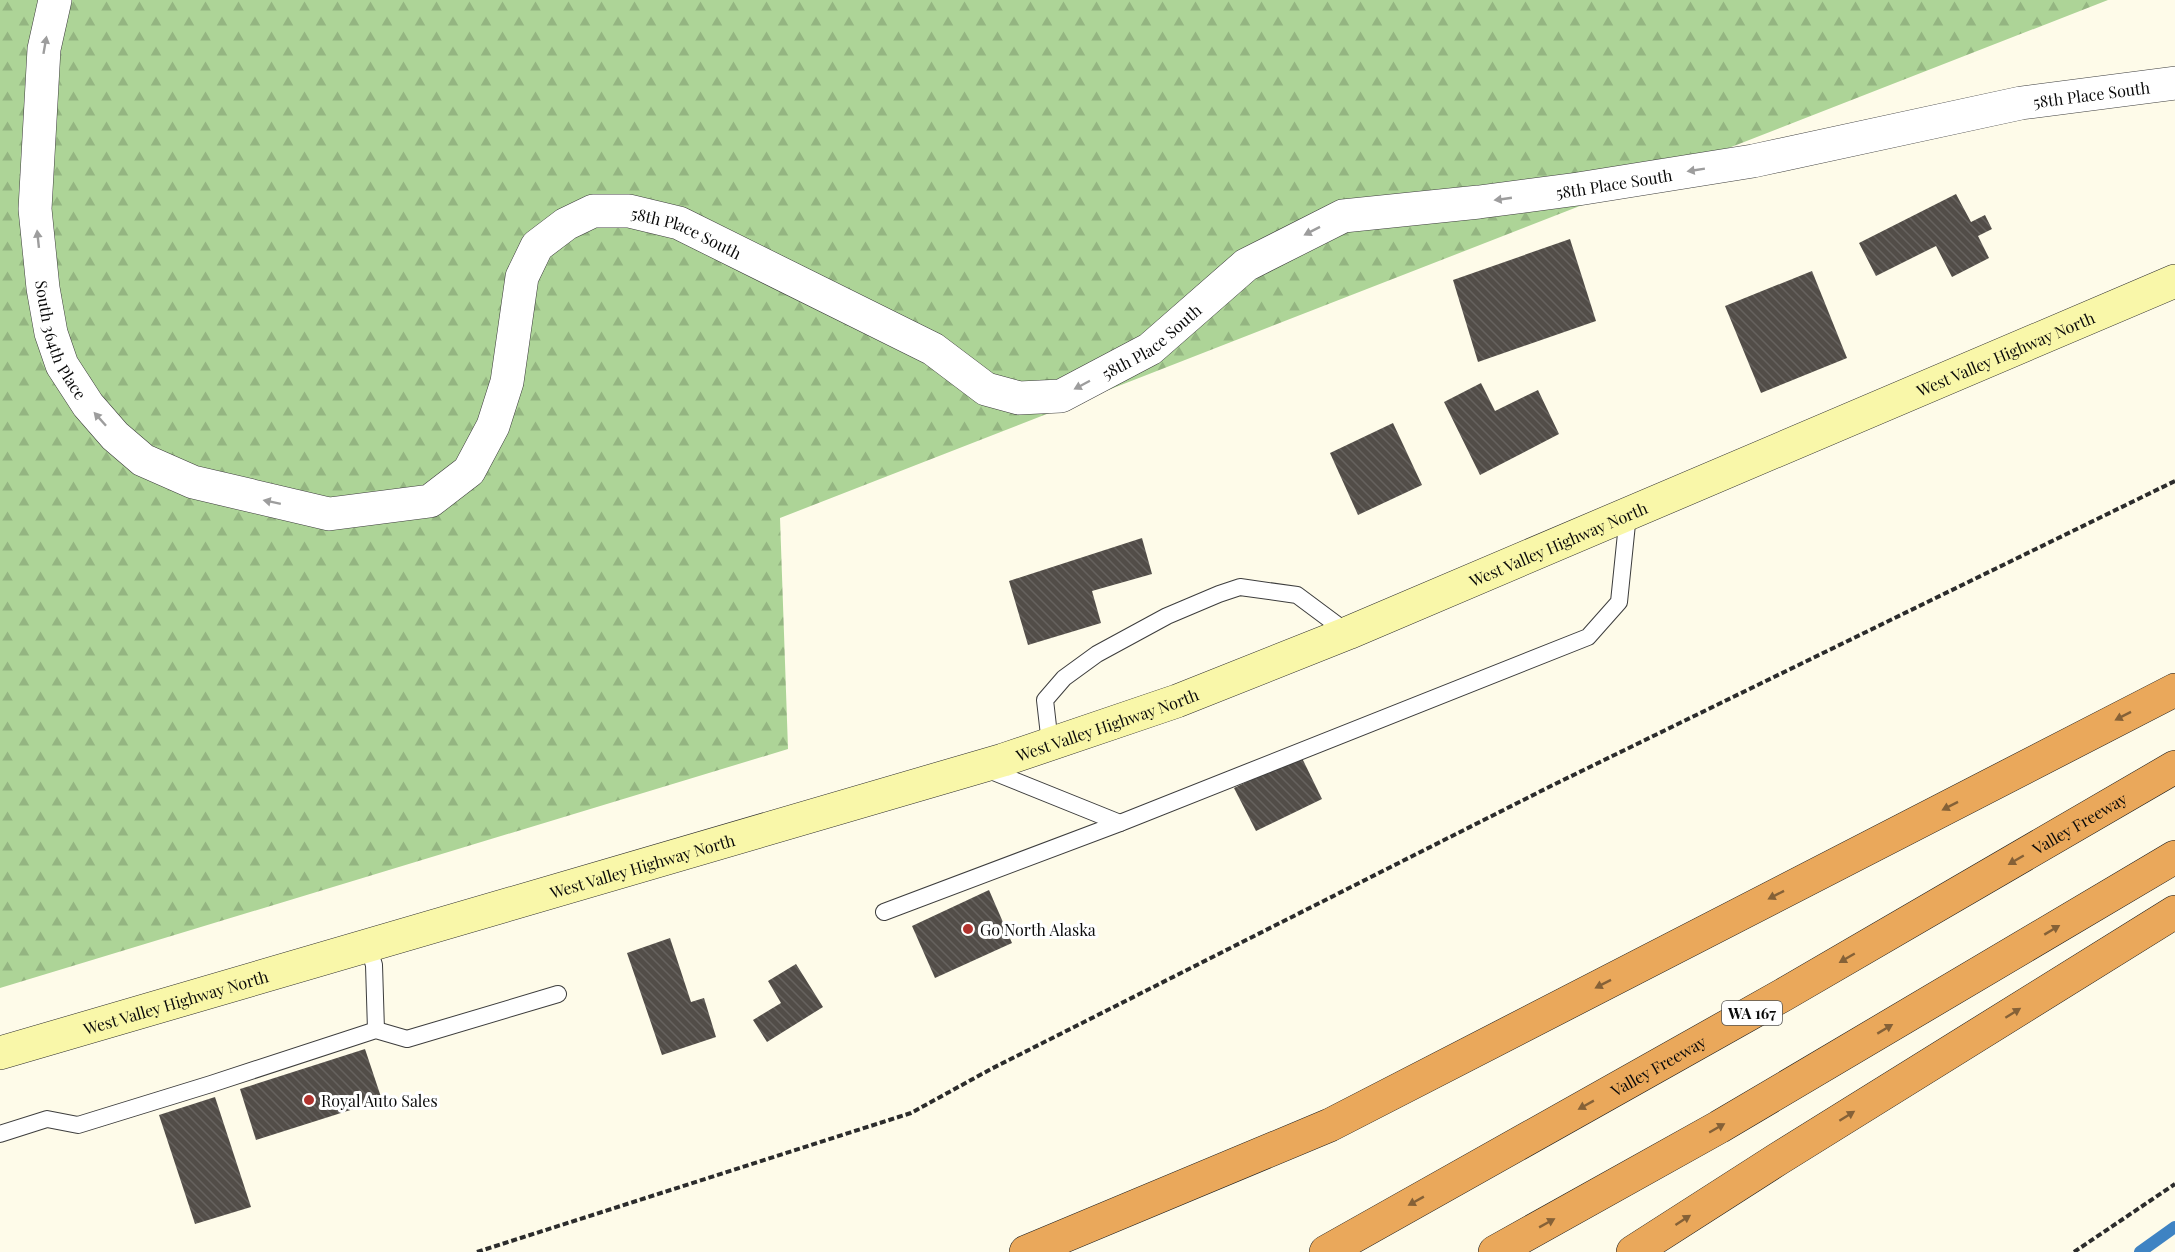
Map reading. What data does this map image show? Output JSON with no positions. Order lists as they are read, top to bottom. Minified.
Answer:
{"streets":{"highway":["Valley Freeway","WA 167"],"main road":["West Valley Highway North"],"street":["58th Place South","South 364th Place"]},"crossings":[["58th Place South","South 364th Place"]],"one_way":["58th Place South","South 364th Place"],"places":["Go North Alaska","Royal Auto Sales"]}
